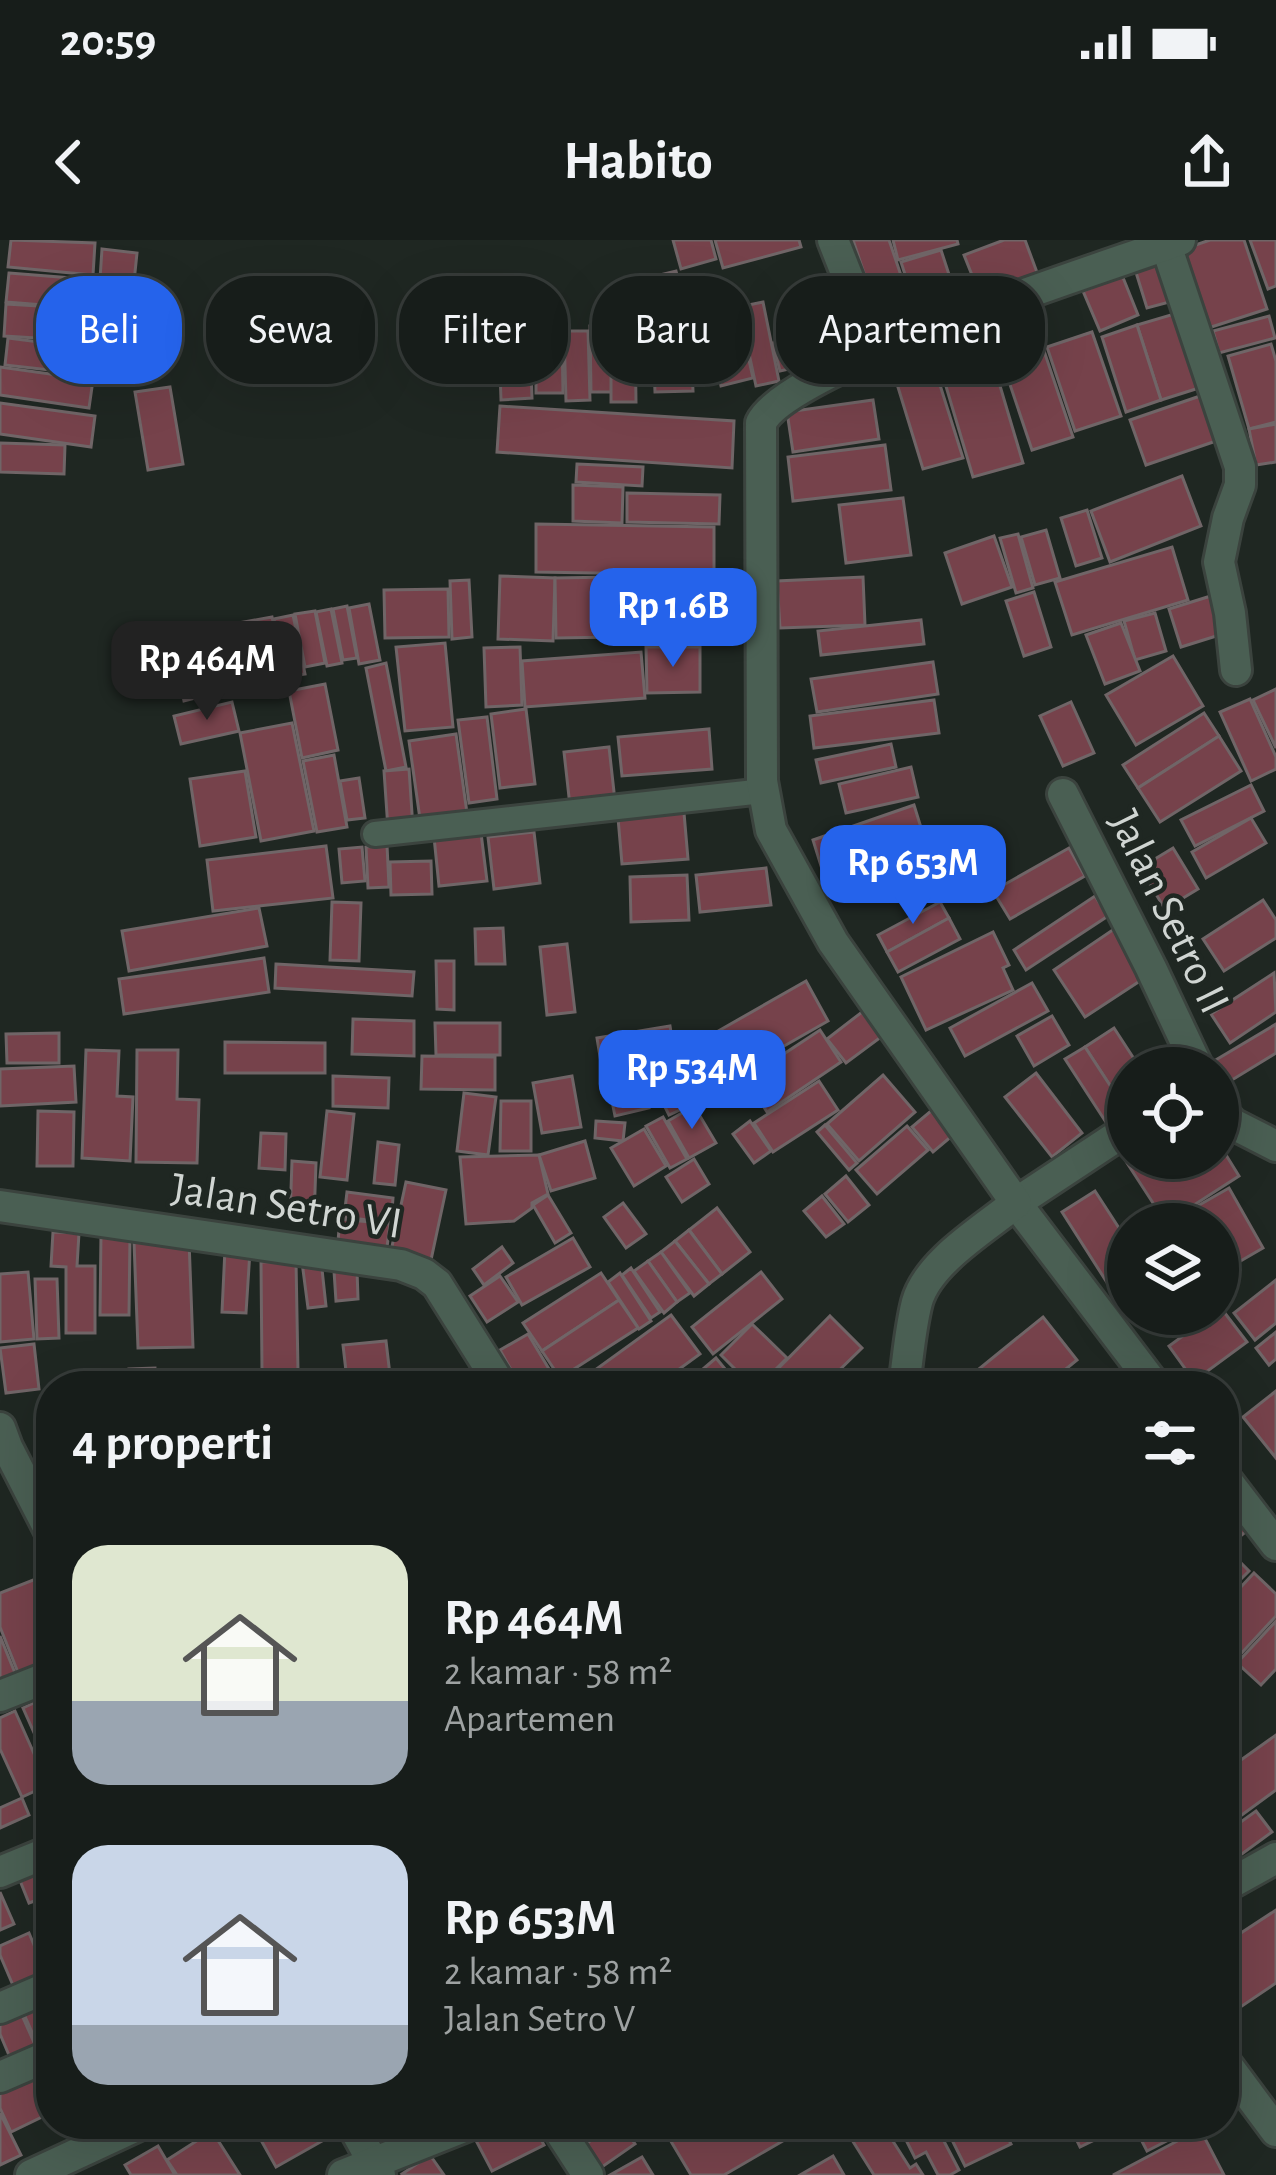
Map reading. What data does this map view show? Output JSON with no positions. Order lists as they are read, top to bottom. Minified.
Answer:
{"streets":{"street":["Jalan Setro II","Jalan Setro VI"]},"page":{"status":"20:59","header":"Habito","chip":["Beli","Sewa","Filter","Baru","Apartemen"],"price":["Rp 1.6B","Rp 464M","Rp 653M","Rp 534M"],"heading":"4 properti","list":[{"name":"Rp 464M","note":"2 kamar · 58 m² · Apartemen"},{"name":"Rp 653M","note":"2 kamar · 58 m² · Jalan Setro V"}]}}
